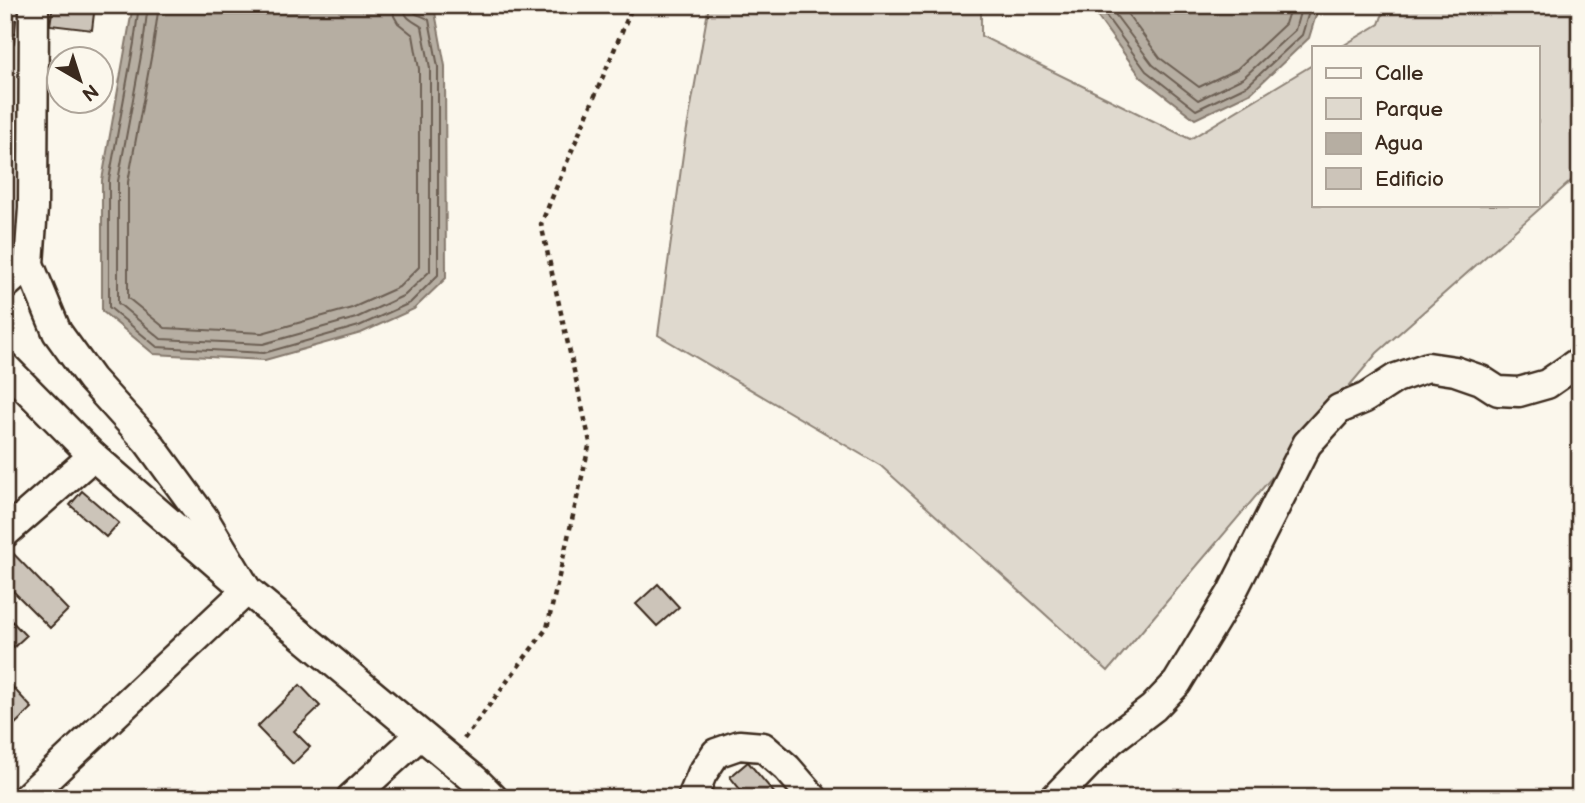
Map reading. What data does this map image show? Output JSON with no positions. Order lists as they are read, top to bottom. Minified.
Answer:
{"legend":["Calle","Parque","Agua","Edificio"],"north":"bottom right"}
